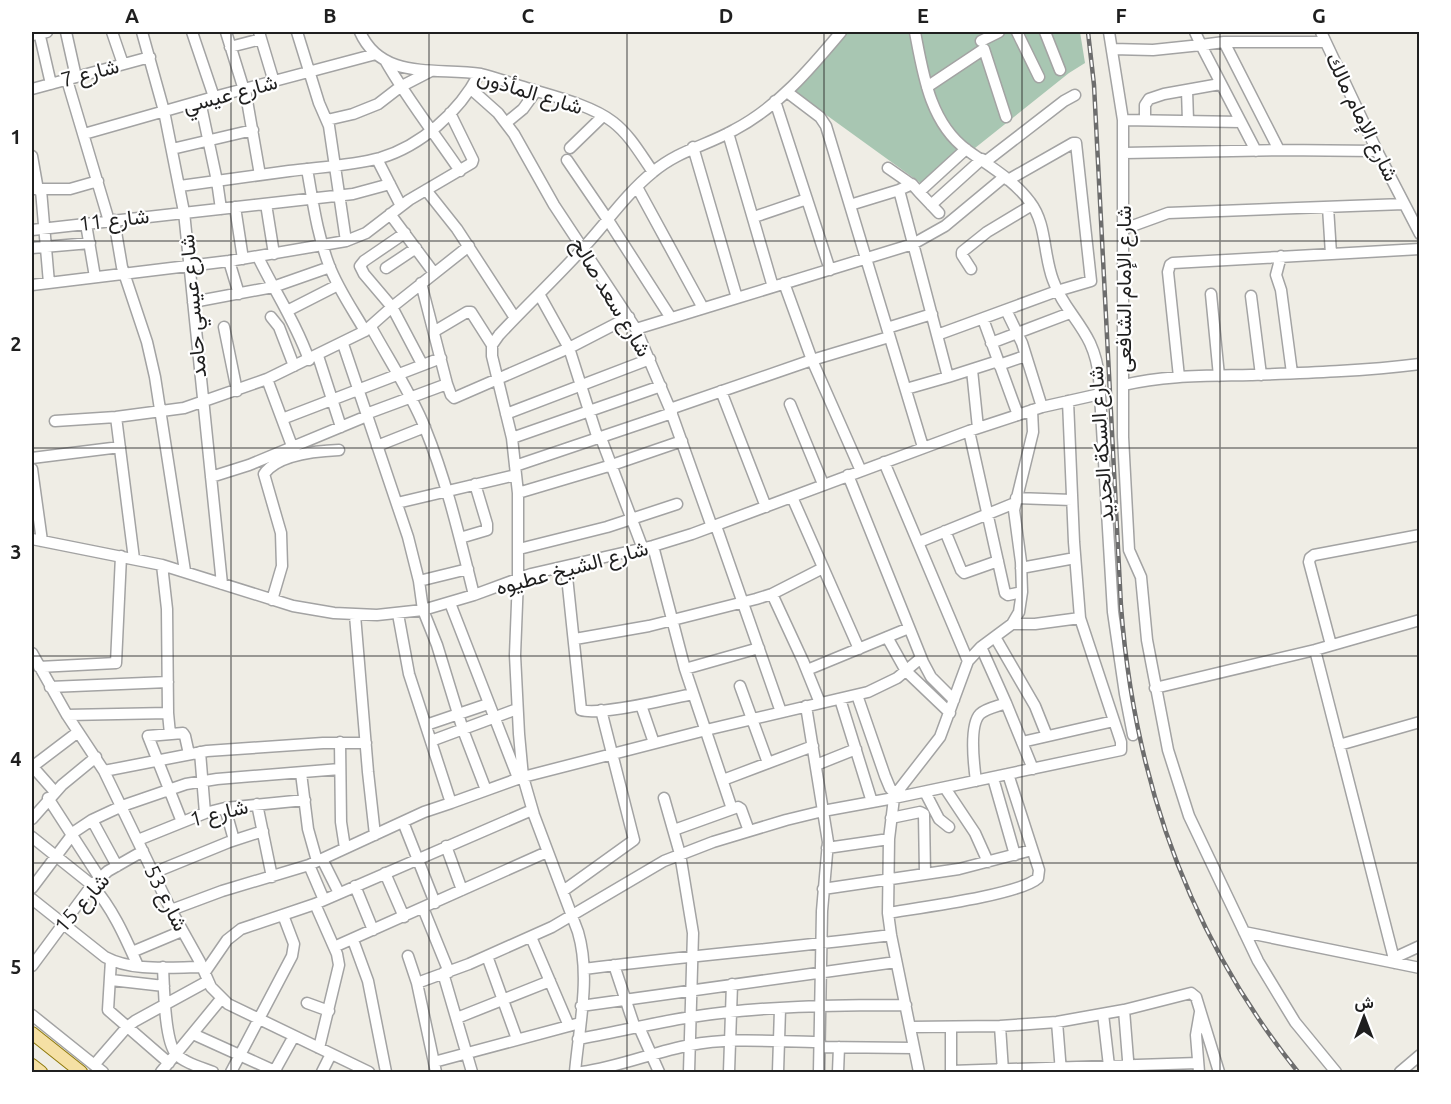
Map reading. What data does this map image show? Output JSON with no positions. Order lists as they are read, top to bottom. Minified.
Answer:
{"streets":{"street":["شارع 7","شارع المأذون","شارع عيسي","شارع الإمام مالك","شارع 11","شارع الإمام الشافعى","شارع سعد صالح","شارع عيسي حامد","شارع السكة الحديد","شارع الشيخ عطيوه","شارع 1","شارع 53","شارع 15"]},"crossings":[["شارع 7","شارع عيسي حامد"],["شارع المأذون","شارع عيسي"],["شارع عيسي","شارع عيسي حامد"],["شارع 11","شارع عيسي حامد"],["شارع سعد صالح","شارع الشيخ عطيوه"],["شارع عيسي حامد","شارع الشيخ عطيوه"],["شارع السكة الحديد","شارع الشيخ عطيوه"],["شارع 1","شارع 53"],["شارع 53","شارع 15"]],"north":"top","grid":{"columns":["A","B","C","D","E","F","G"],"rows":["1","2","3","4","5"]}}
